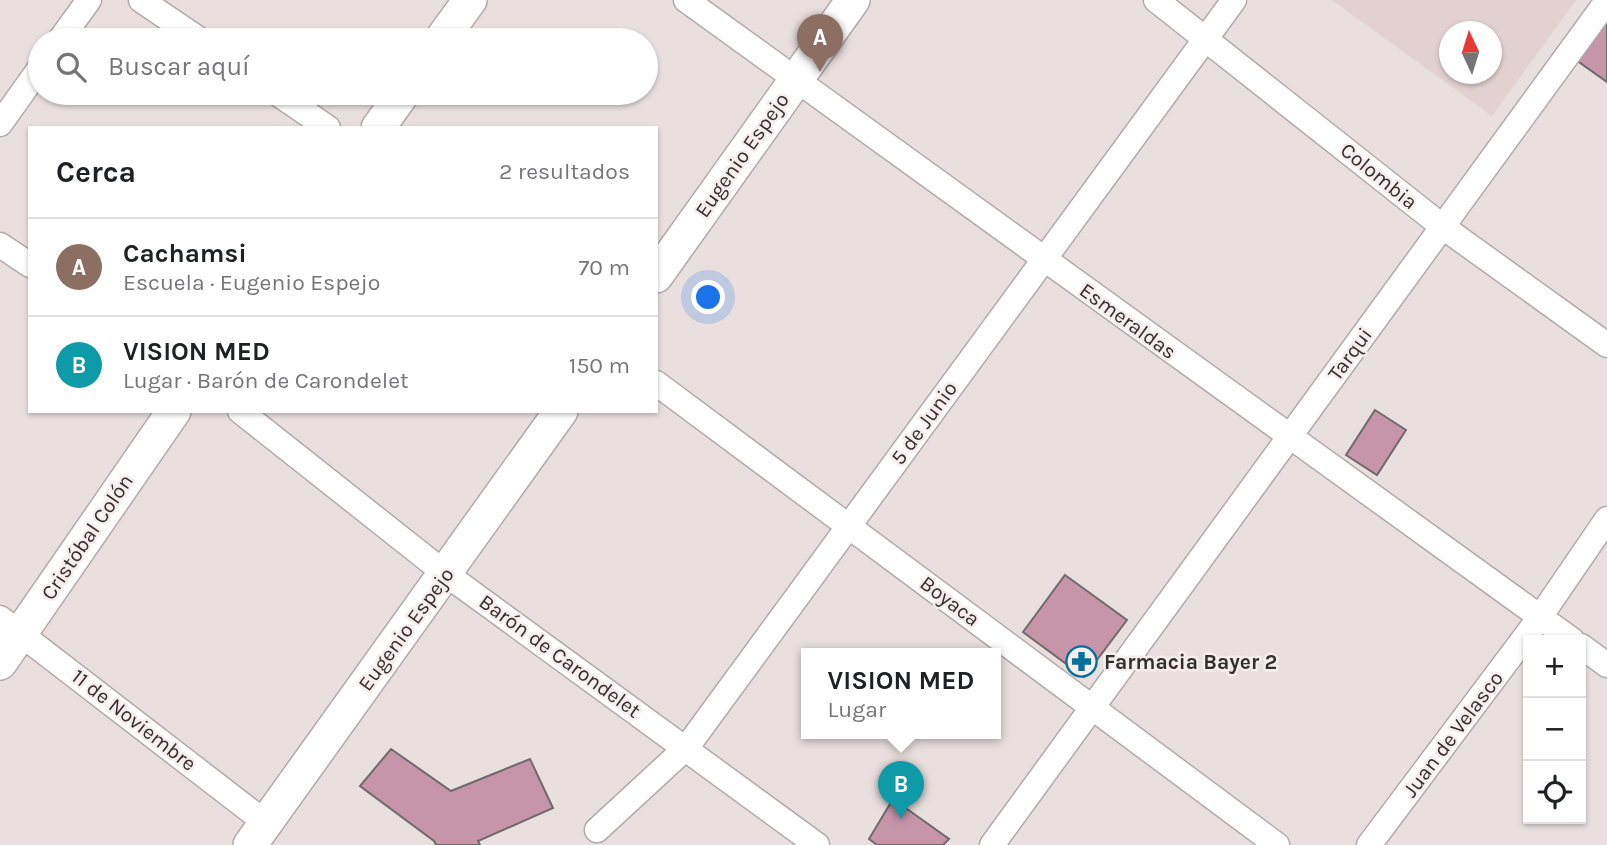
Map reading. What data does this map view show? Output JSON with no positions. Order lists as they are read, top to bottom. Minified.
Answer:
{"streets":{"street":["Eugenio Espejo","Colombia","Esmeraldas","Tarqui","5 de Junio","Cristóbal Colón","Boyaca","Barón de Carondelet","11 de Noviembre","Juan de Velasco"]},"crossings":[["Eugenio Espejo","Esmeraldas"],["Eugenio Espejo","Barón de Carondelet"],["Eugenio Espejo","11 de Noviembre"],["Colombia","Tarqui"],["Colombia","5 de Junio"],["Esmeraldas","Tarqui"],["Esmeraldas","5 de Junio"],["Esmeraldas","Juan de Velasco"],["Tarqui","Boyaca"],["5 de Junio","Boyaca"],["5 de Junio","Barón de Carondelet"],["Cristóbal Colón","11 de Noviembre"]],"places":{"pharmacy":["Farmacia Bayer 2"]},"north":"top","page":{"pins":["A","B"],"search":"Buscar aquí","heading":["Cerca","2 resultados"],"list":[{"mark":"A","name":"Cachamsi","note":"Escuela · Eugenio Espejo","value":"70 m"},{"mark":"B","name":"VISION MED","note":"Lugar · Barón de Carondelet","value":"150 m"}],"map_buttons":["+","−"],"popup":["VISION MED","Lugar"]}}
